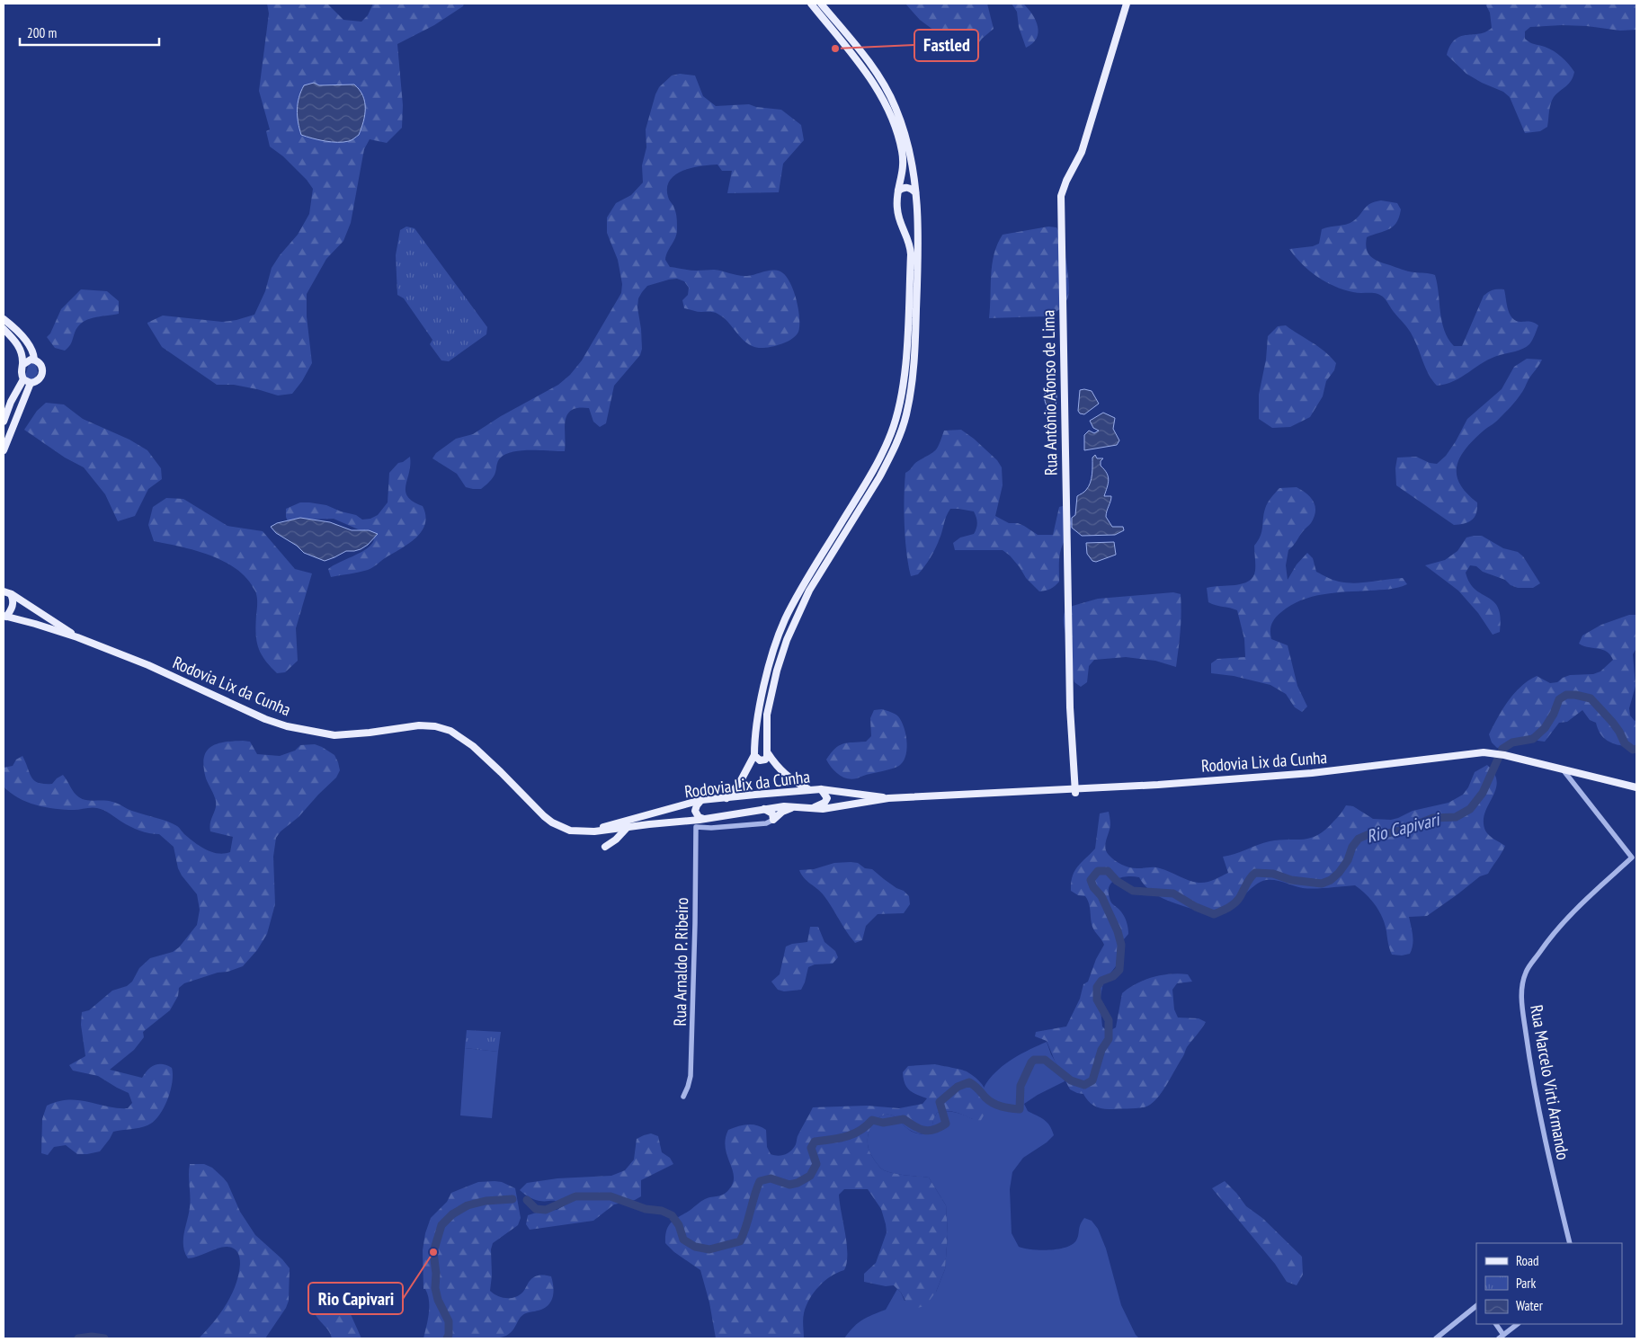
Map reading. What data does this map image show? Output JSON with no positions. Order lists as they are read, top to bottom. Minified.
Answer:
{"streets":{"main road":["Rua Antônio Afonso de Lima","Rodovia Lix da Cunha"],"street":["Rua Arnaldo P. Ribeiro","Rua Marcelo Virti Armando"]},"crossings":[["Rua Antônio Afonso de Lima","Rodovia Lix da Cunha"],["Rodovia Lix da Cunha","Rua Marcelo Virti Armando"]],"water":["Rio Capivari"],"places":["Fastled","Rio Capivari"],"legend":["Road","Park","Water"],"scale_bar":"200 m"}
